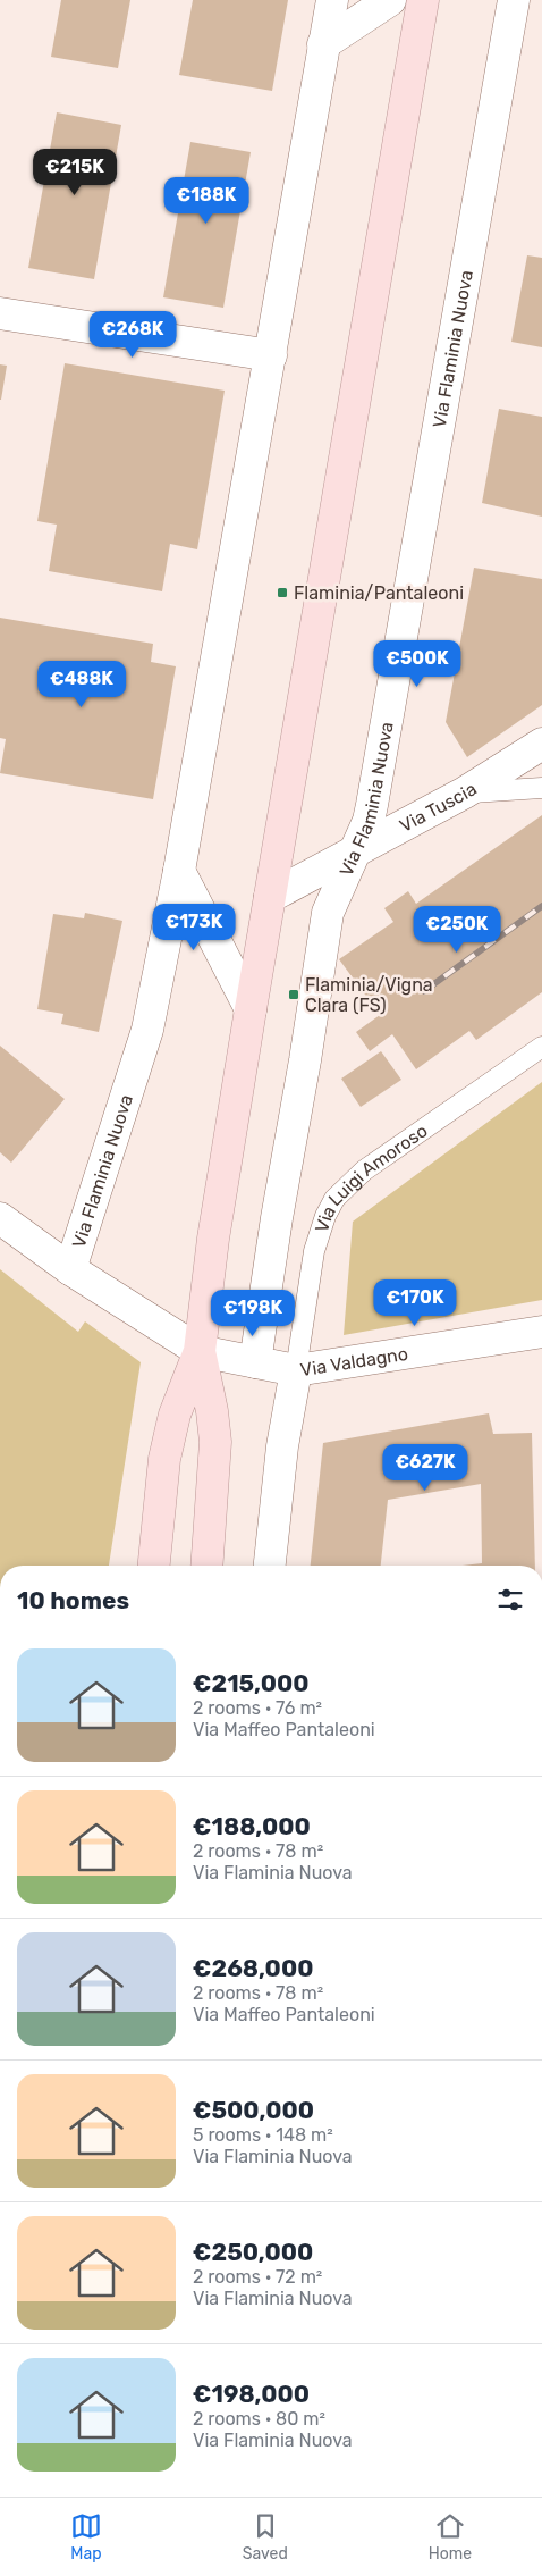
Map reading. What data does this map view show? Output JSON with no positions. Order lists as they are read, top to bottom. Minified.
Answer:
{"streets":{"street":["Via Flaminia Nuova","Via Tuscia","Via Valdagno"],"lane":["Via Luigi Amoroso"]},"crossings":[["Via Flaminia Nuova","Via Tuscia"],["Via Flaminia Nuova","Via Valdagno"],["Via Luigi Amoroso","Via Valdagno"]],"places":{"transit":["Flaminia/Pantaleoni","Flaminia/Vigna Clara (FS)"]},"page":{"price":["€215K","€188K","€268K","€500K","€488K","€173K","€250K","€170K","€198K","€627K"],"heading":"10 homes","list":[{"name":"€215,000","note":"2 rooms · 76 m² · Via Maffeo Pantaleoni"},{"name":"€188,000","note":"2 rooms · 78 m² · Via Flaminia Nuova"},{"name":"€268,000","note":"2 rooms · 78 m² · Via Maffeo Pantaleoni"},{"name":"€500,000","note":"5 rooms · 148 m² · Via Flaminia Nuova"},{"name":"€250,000","note":"2 rooms · 72 m² · Via Flaminia Nuova"},{"name":"€198,000","note":"2 rooms · 80 m² · Via Flaminia Nuova"}],"tabs":["Map","Saved","Home"]}}
